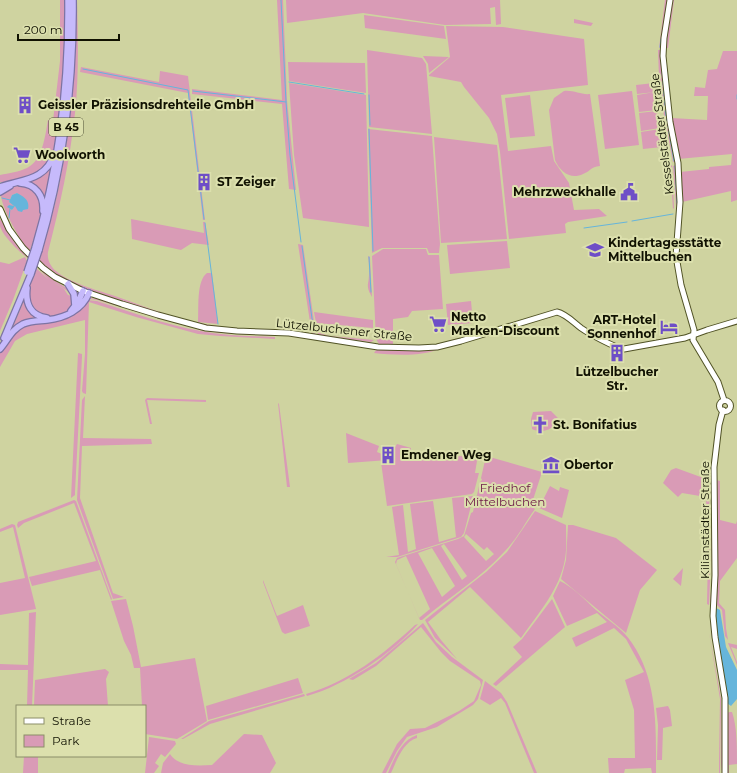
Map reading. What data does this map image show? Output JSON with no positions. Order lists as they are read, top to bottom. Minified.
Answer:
{"streets":{"highway":["B 45"],"main road":["Kesselstädter Straße","Lützelbuchener Straße","Kilianstädter Straße"]},"crossings":[["Kesselstädter Straße","Lützelbuchener Straße"]],"parks":["Friedhof Mittelbuchen"],"places":{"building":["Geissler Präzisionsdrehteile GmbH","ST Zeiger","Lützelbucher Str.","Emdener Weg"],"supermarket":["Woolworth","Netto Marken-Discount"],"public building":["Mehrzweckhalle"],"school or university":["Kindertagesstätte Mittelbuchen"],"hotel":["ART-Hotel Sonnenhof"],"church":["St. Bonifatius"],"museum":["Obertor"]},"legend":["Straße","Park"],"scale_bar":"200 m"}
